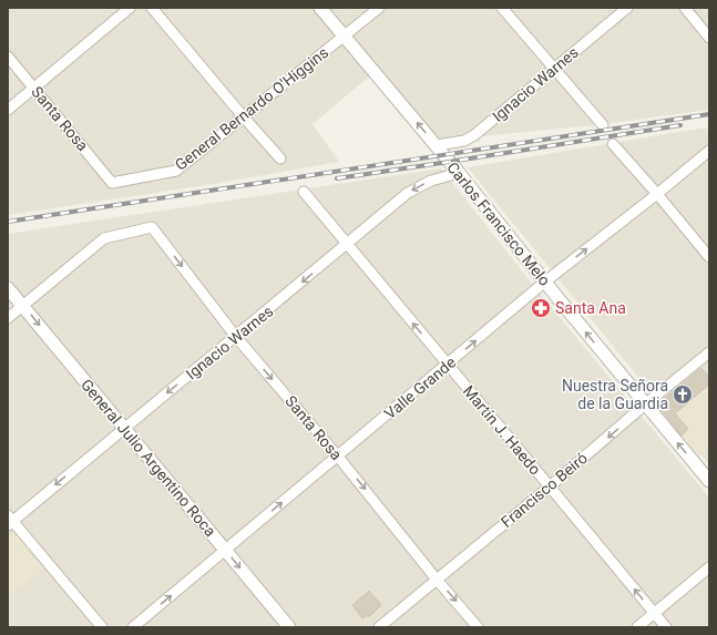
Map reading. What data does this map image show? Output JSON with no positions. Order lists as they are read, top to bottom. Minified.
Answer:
{"streets":{"street":["Ignacio Warnes","General Bernardo O'Higgins","Santa Rosa","Carlos Francisco Melo","Valle Grande","Martín J. Haedo","General Julio Argentino Roca","Francisco Beiró"]},"crossings":[["Ignacio Warnes","Santa Rosa"],["Ignacio Warnes","Carlos Francisco Melo"],["Ignacio Warnes","Martín J. Haedo"],["Ignacio Warnes","General Julio Argentino Roca"],["General Bernardo O'Higgins","Santa Rosa"],["General Bernardo O'Higgins","Carlos Francisco Melo"],["Santa Rosa","Valle Grande"],["Santa Rosa","General Julio Argentino Roca"],["Santa Rosa","Francisco Beiró"],["Carlos Francisco Melo","Valle Grande"],["Carlos Francisco Melo","Francisco Beiró"],["Valle Grande","Martín J. Haedo"],["Valle Grande","General Julio Argentino Roca"],["Martín J. Haedo","Francisco Beiró"]],"one_way":["Ignacio Warnes","Santa Rosa","Carlos Francisco Melo","Valle Grande","Martín J. Haedo","General Julio Argentino Roca"],"places":{"pharmacy":["Santa Ana"],"church":["Nuestra Señora de la Guardia"]}}
